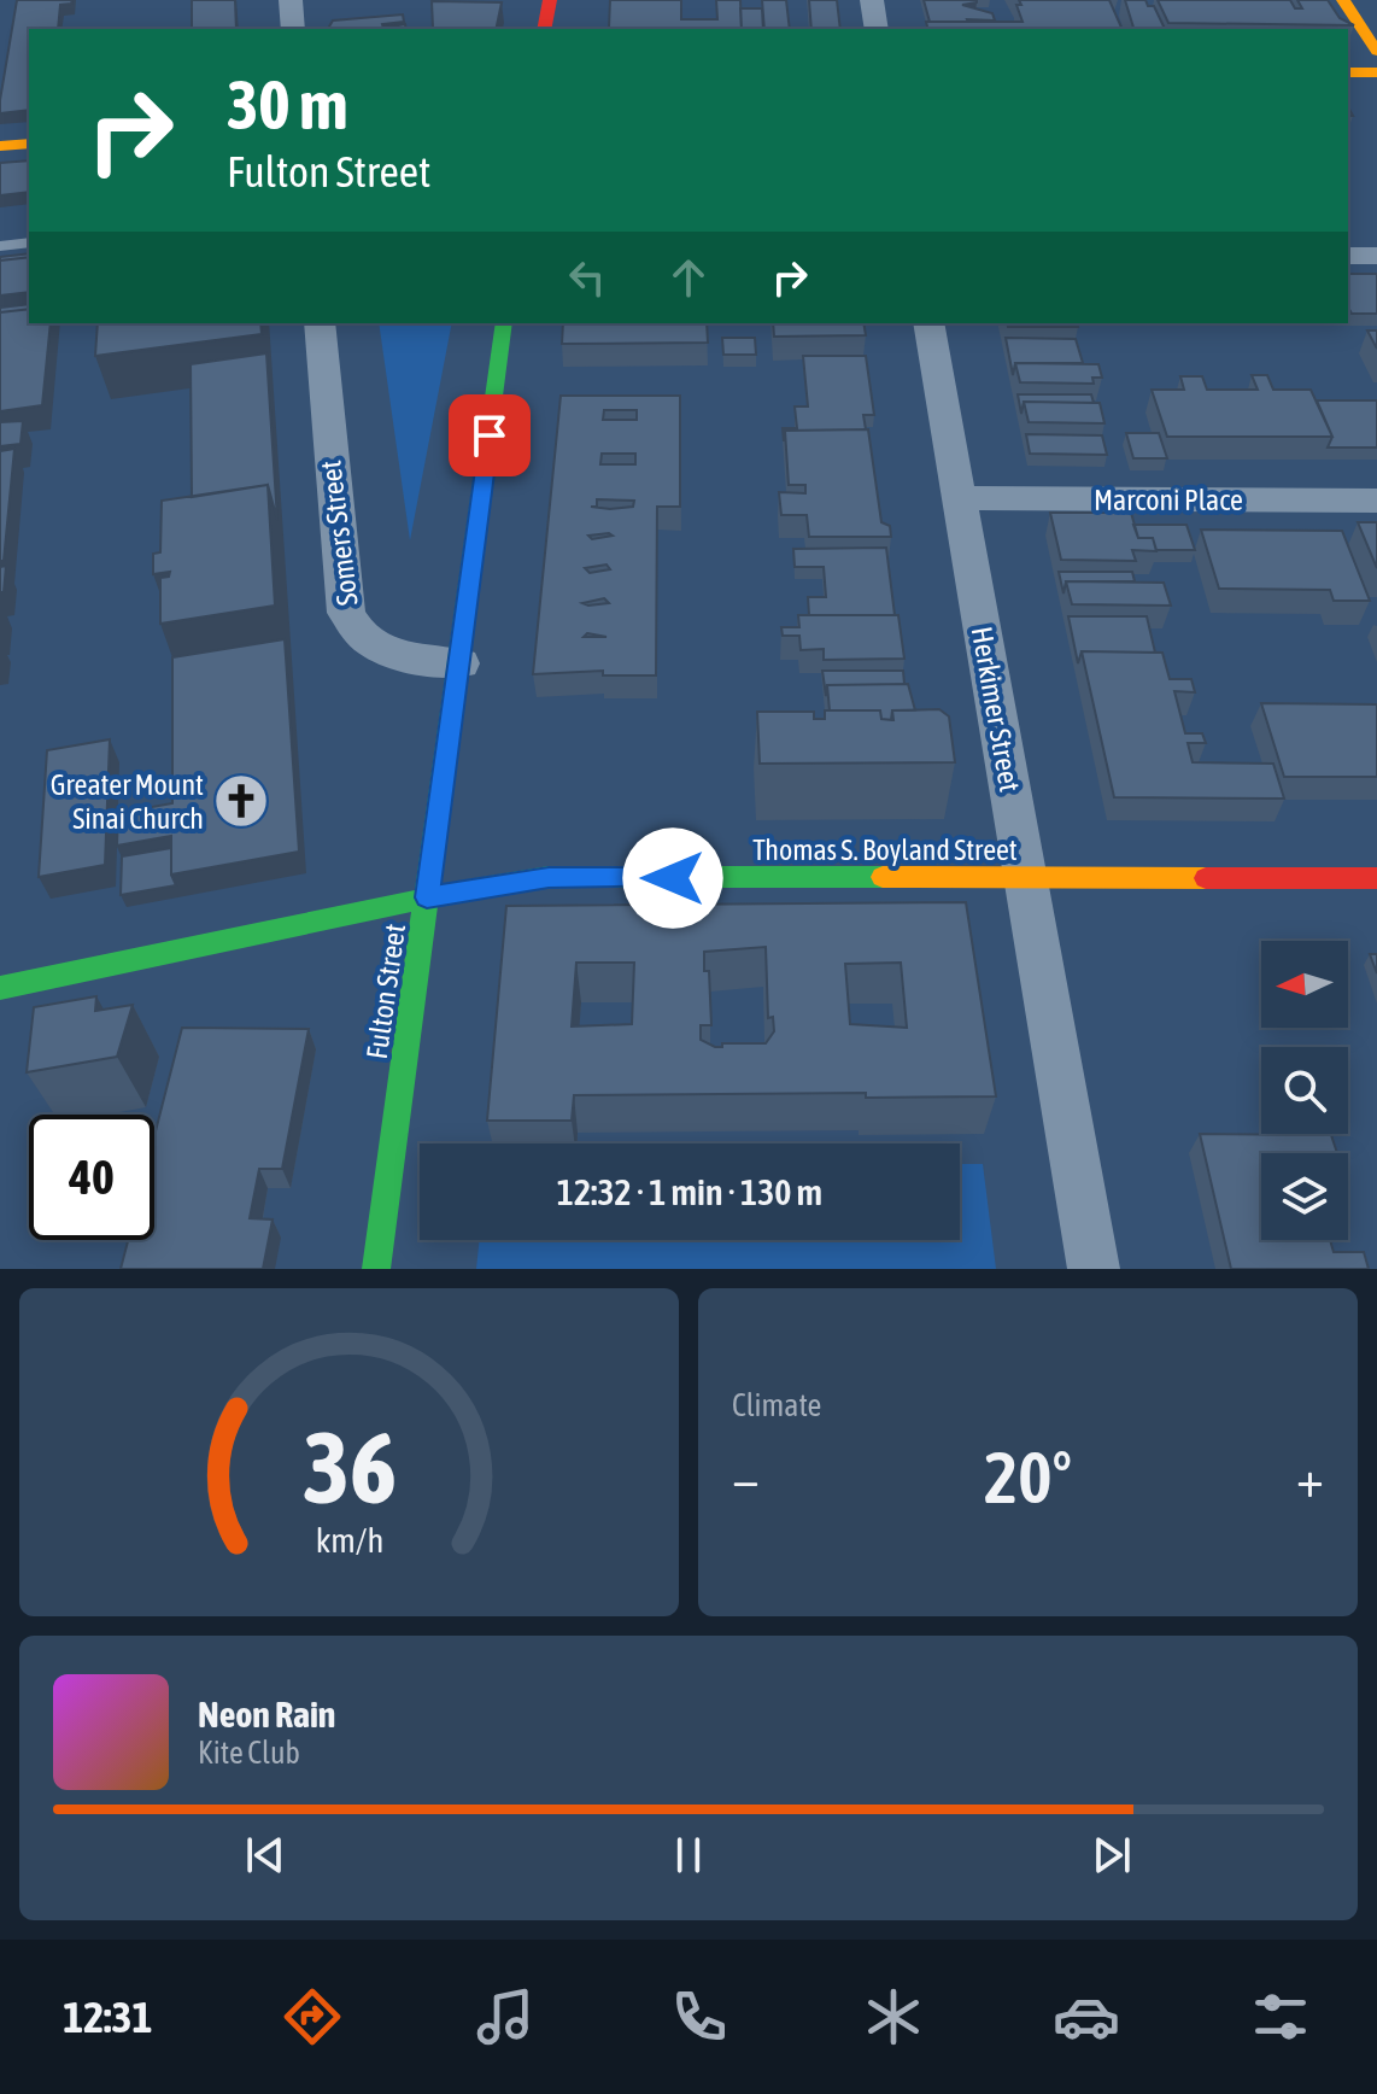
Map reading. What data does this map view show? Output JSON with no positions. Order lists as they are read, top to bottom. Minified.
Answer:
{"streets":{"main road":["Thomas S. Boyland Street","Fulton Street"],"street":["Marconi Place","Somers Street","Herkimer Street"]},"crossings":[["Marconi Place","Herkimer Street"],["Somers Street","Fulton Street"],["Herkimer Street","Thomas S. Boyland Street"],["Thomas S. Boyland Street","Fulton Street"]],"places":{"church":["Greater Mount Sinai Church"]},"north":"left","page":{"turn":["30 m","Fulton Street"],"limit":"40","trip":"12:32 · 1 min · 130 m","tile":"Climate","heat":["−","20°","+"],"song":["Neon Rain","Kite Club"],"tabs":"12:31","gauge":["36","km/h"]}}
